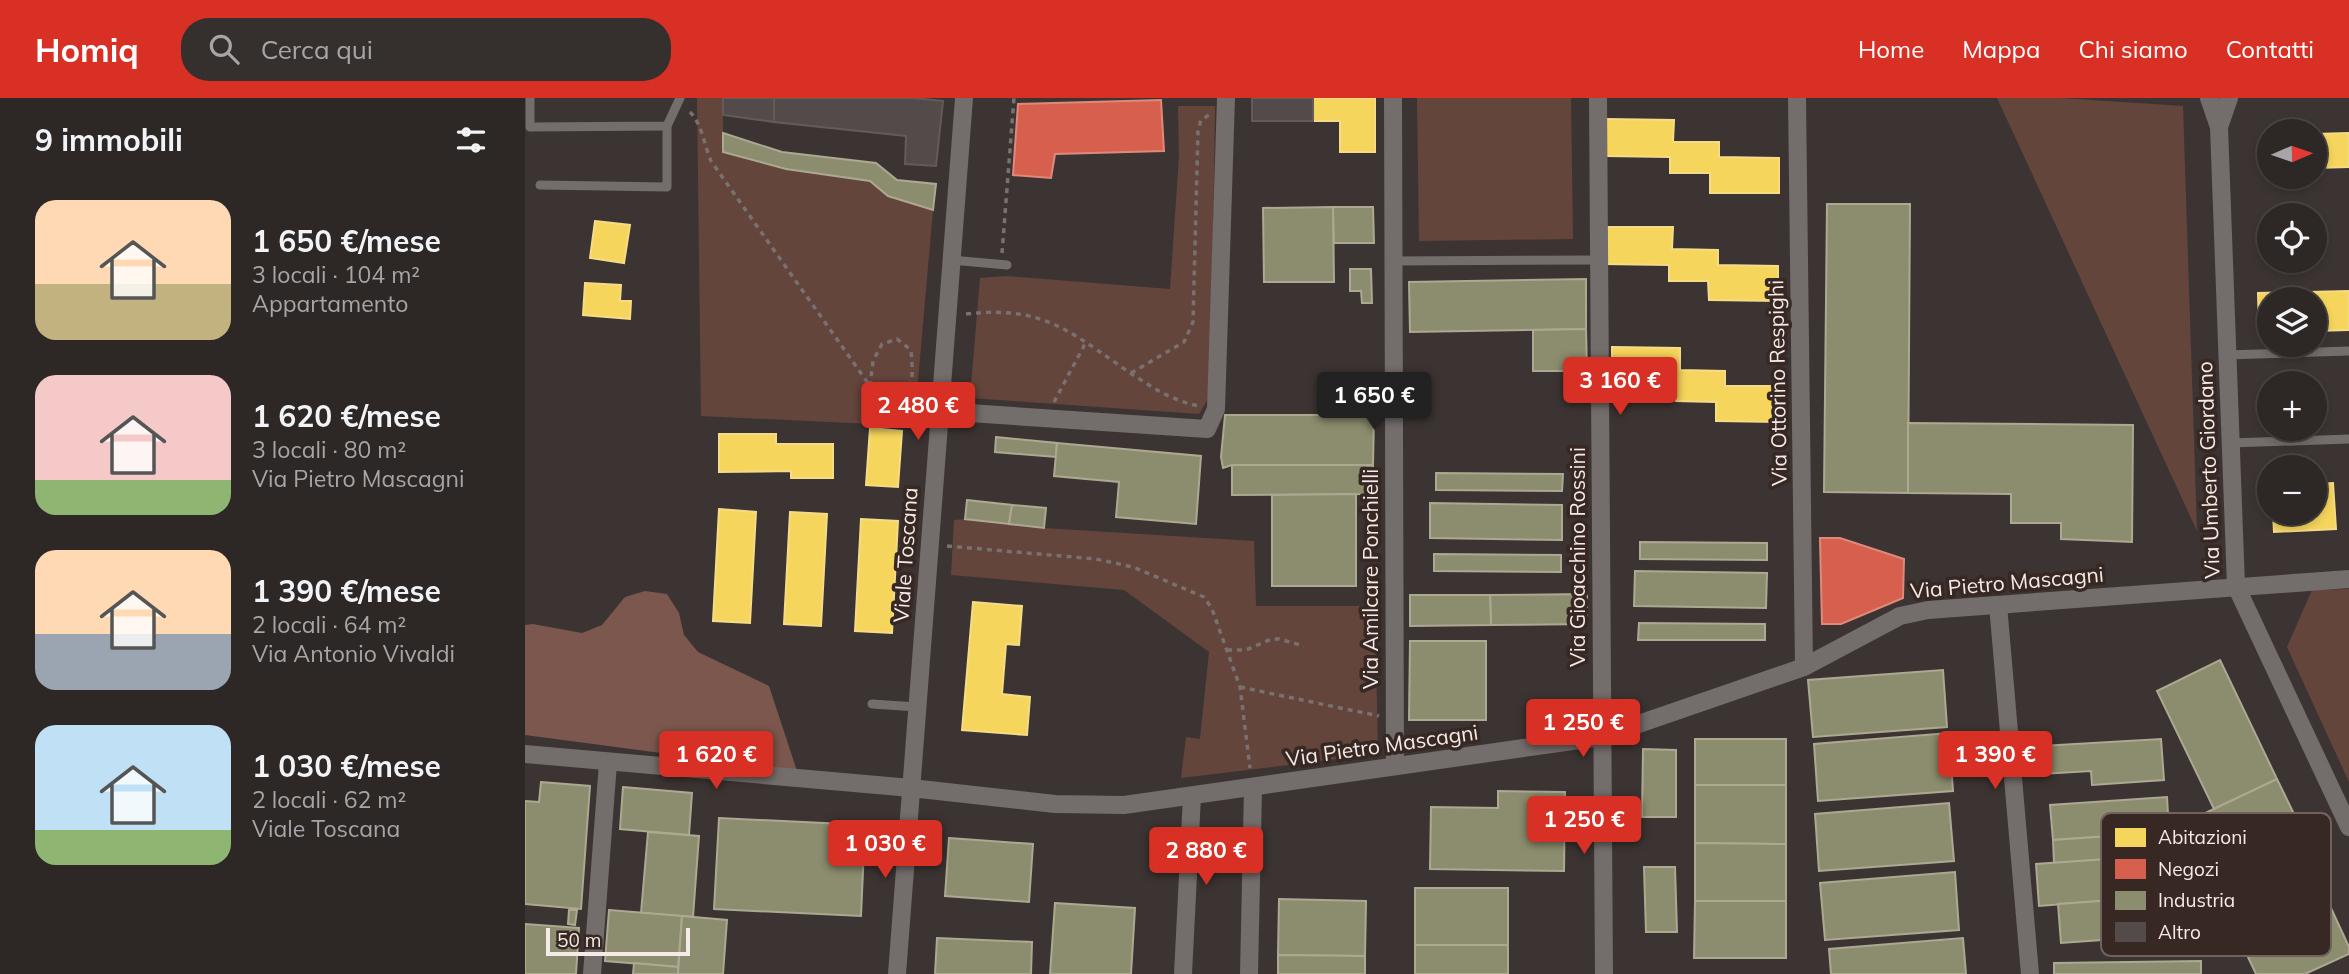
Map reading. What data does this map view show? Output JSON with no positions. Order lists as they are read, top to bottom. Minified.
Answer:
{"streets":{"street":["Via Ottorino Respighi","Via Umberto Giordano","Viale Toscana","Via Gioacchino Rossini","Via Amilcare Ponchielli","Via Pietro Mascagni"]},"crossings":[["Via Ottorino Respighi","Via Pietro Mascagni"],["Via Umberto Giordano","Via Pietro Mascagni"],["Viale Toscana","Via Pietro Mascagni"],["Via Gioacchino Rossini","Via Pietro Mascagni"],["Via Amilcare Ponchielli","Via Pietro Mascagni"]],"legend":["Abitazioni","Negozi","Industria","Altro"],"scale_bar":"50 m","north":"right","page":{"header":"Homiq","search":"Cerca qui","nav":["Home","Mappa","Chi siamo","Contatti"],"heading":"9 immobili","map_buttons":["+","−"],"list":[{"name":"1 650 €/mese","note":"3 locali · 104 m² · Appartamento"},{"name":"1 620 €/mese","note":"3 locali · 80 m² · Via Pietro Mascagni"},{"name":"1 390 €/mese","note":"2 locali · 64 m² · Via Antonio Vivaldi"},{"name":"1 030 €/mese","note":"2 locali · 62 m² · Viale Toscana"}],"price":["3 160 €","1 650 €","2 480 €","1 250 €","1 620 €","1 390 €","1 250 €","1 030 €","2 880 €"],"scale":"50 m"}}
